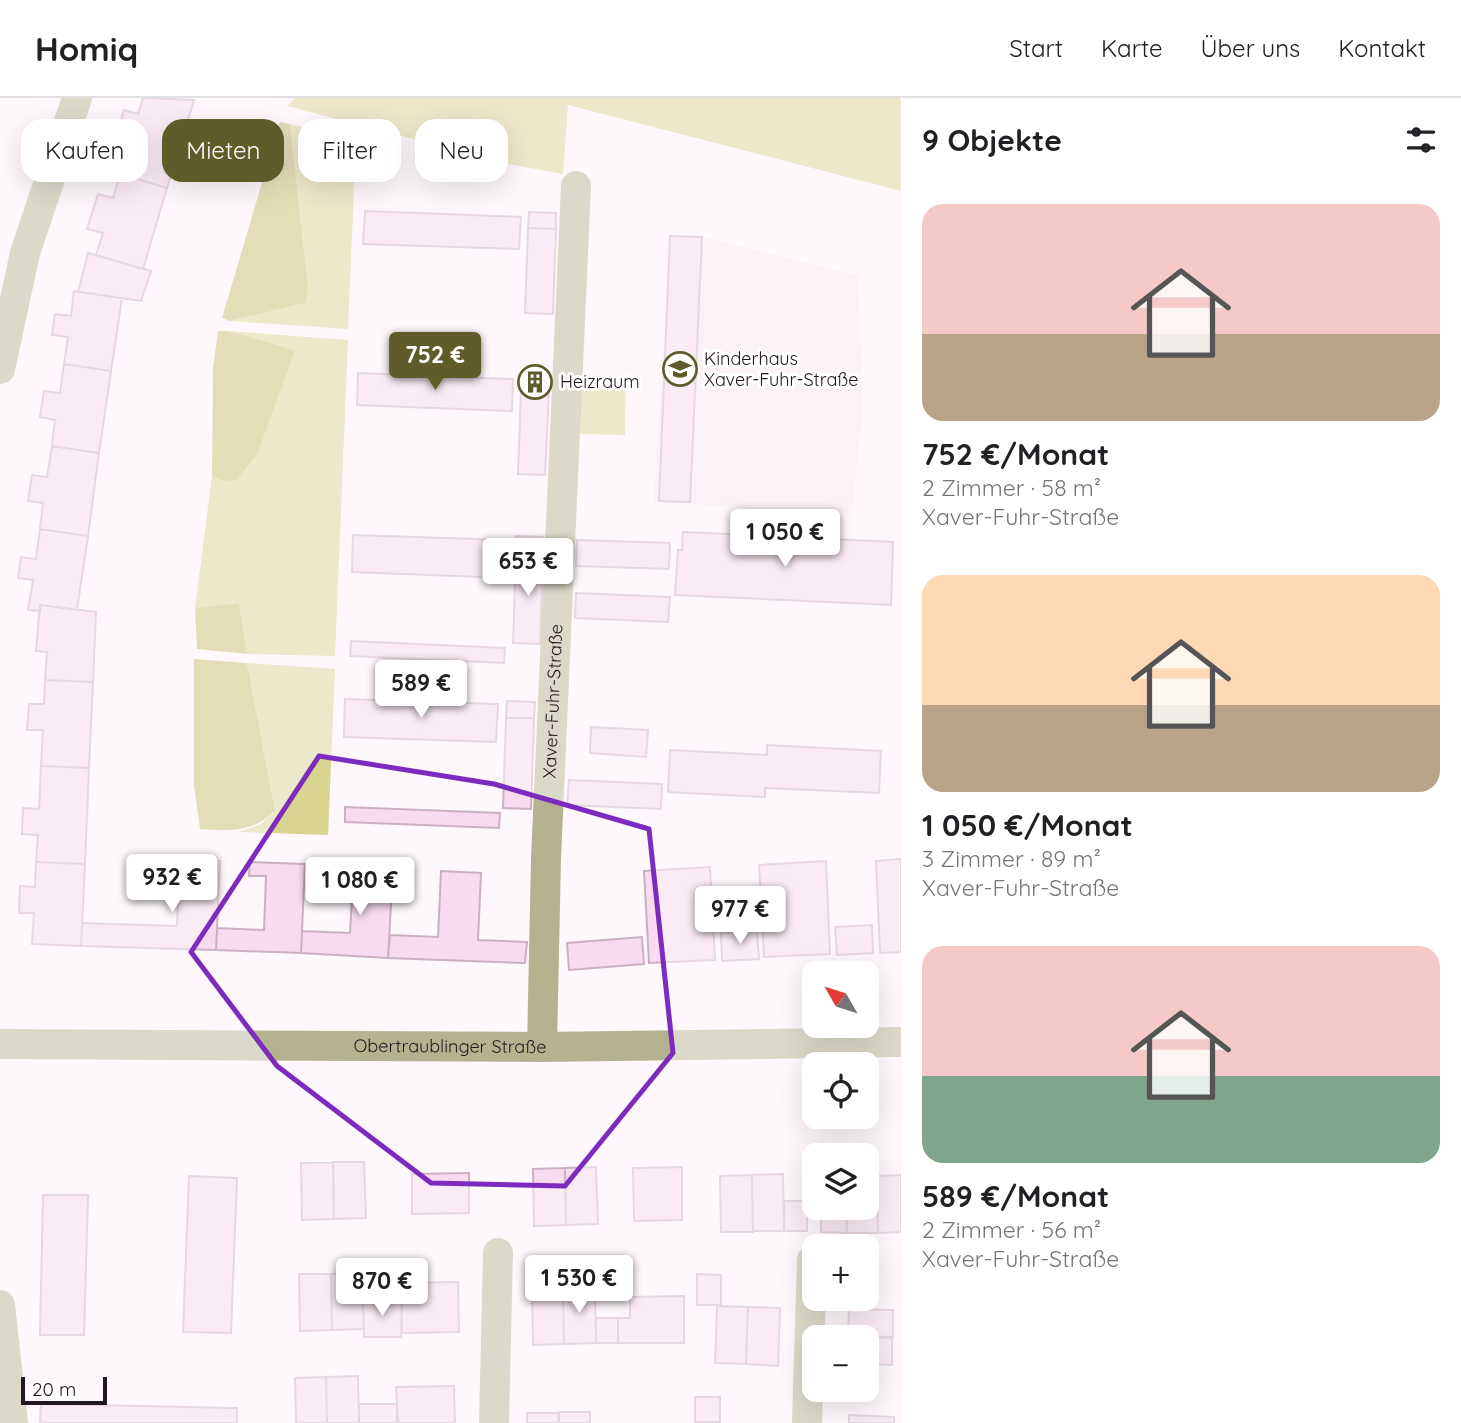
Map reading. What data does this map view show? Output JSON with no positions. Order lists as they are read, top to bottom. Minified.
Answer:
{"streets":{"street":["Xaver-Fuhr-Straße","Obertraublinger Straße"]},"crossings":[["Xaver-Fuhr-Straße","Obertraublinger Straße"]],"places":{"school or university":["Kinderhaus Xaver-Fuhr-Straße"],"building":["Heizraum"]},"scale_bar":"20 m","north":"top left","page":{"header":"Homiq","nav":["Start","Karte","Über uns","Kontakt"],"heading":"9 Objekte","chip":["Kaufen","Mieten","Filter","Neu"],"list":[{"name":"752 €/Monat","note":"2 Zimmer · 58 m² · Xaver-Fuhr-Straße"},{"name":"1 050 €/Monat","note":"3 Zimmer · 89 m² · Xaver-Fuhr-Straße"},{"name":"589 €/Monat","note":"2 Zimmer · 56 m² · Xaver-Fuhr-Straße"}],"price":["752 €","1 050 €","653 €","589 €","932 €","1 080 €","977 €","1 530 €","870 €"],"map_buttons":["+","−"],"scale":"20 m"}}
